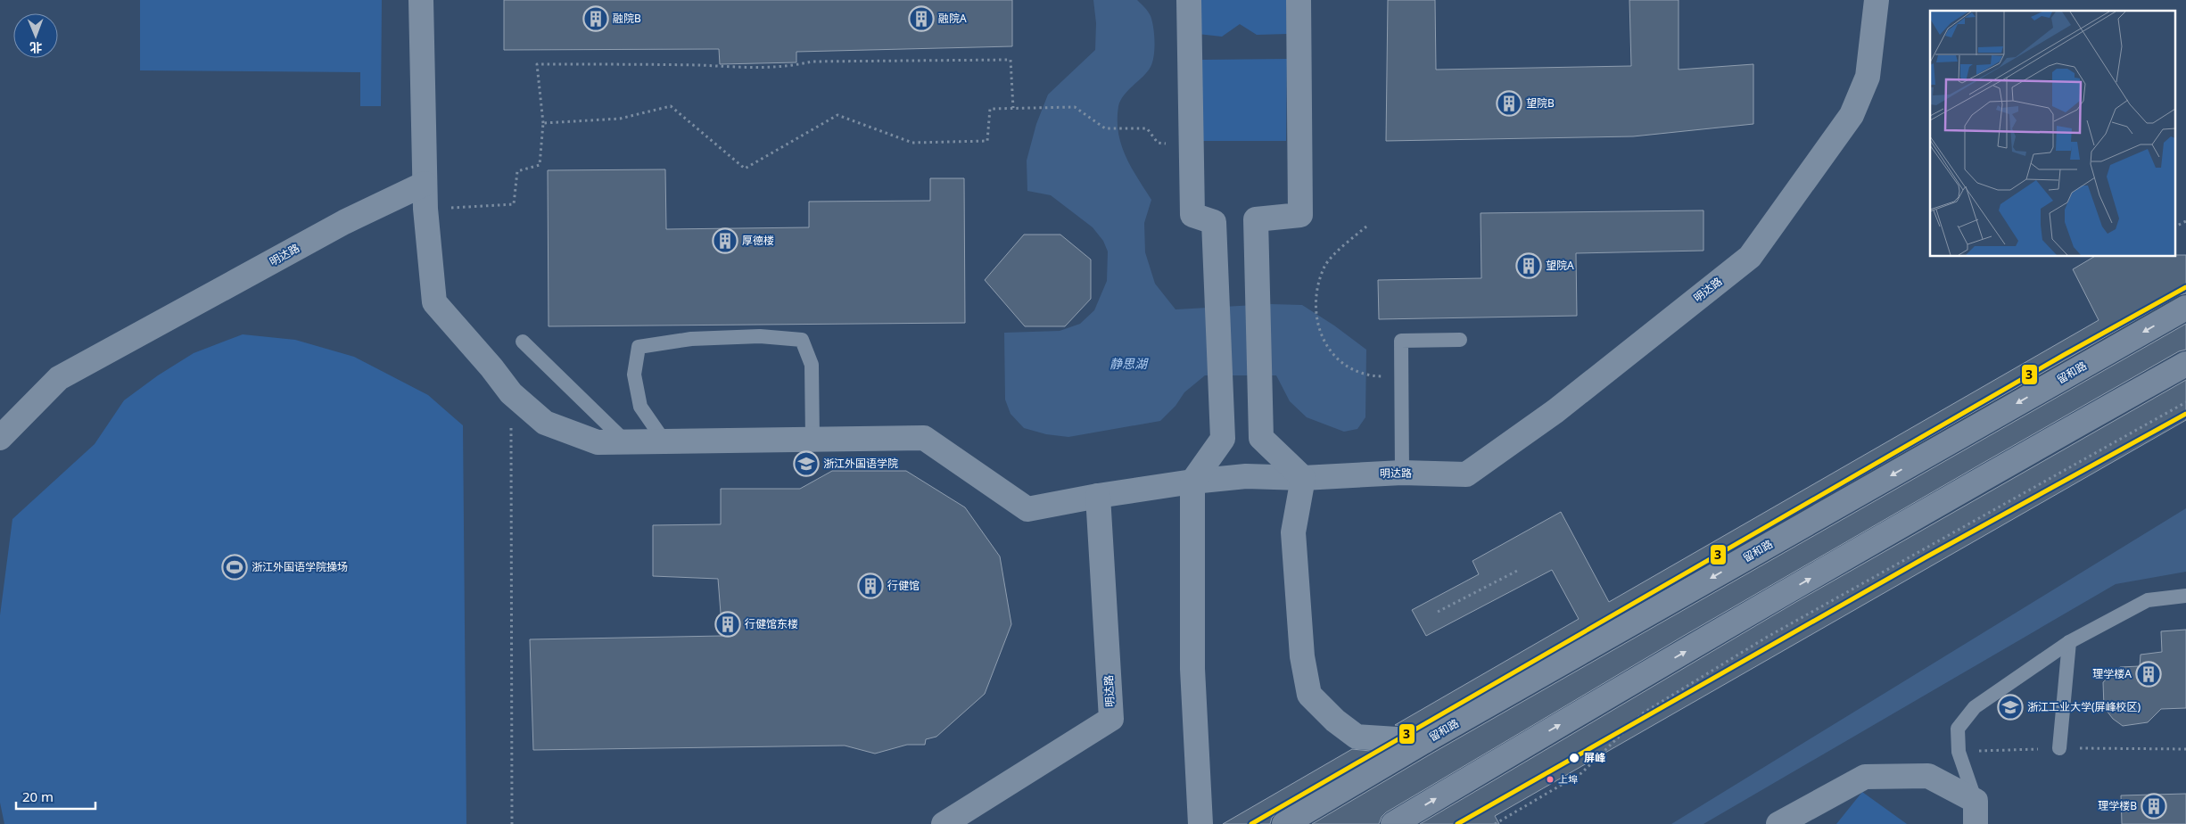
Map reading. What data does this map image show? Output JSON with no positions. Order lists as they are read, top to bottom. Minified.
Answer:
{"streets":{"main road":["留和路"],"street":["明达路"]},"water":["静思湖"],"places":{"building":["融院B","融院A","望院B","厚德楼","望院A","行健馆","行健馆东楼","理学楼A","理学楼B"],"school or university":["浙江外国语学院","浙江工业大学(屏峰校区)"],"sports":["浙江外国语学院操场"],"other":["屏峰","上埠"]},"lines":["transit line 3"],"scale_bar":"20 m","north":"bottom"}
